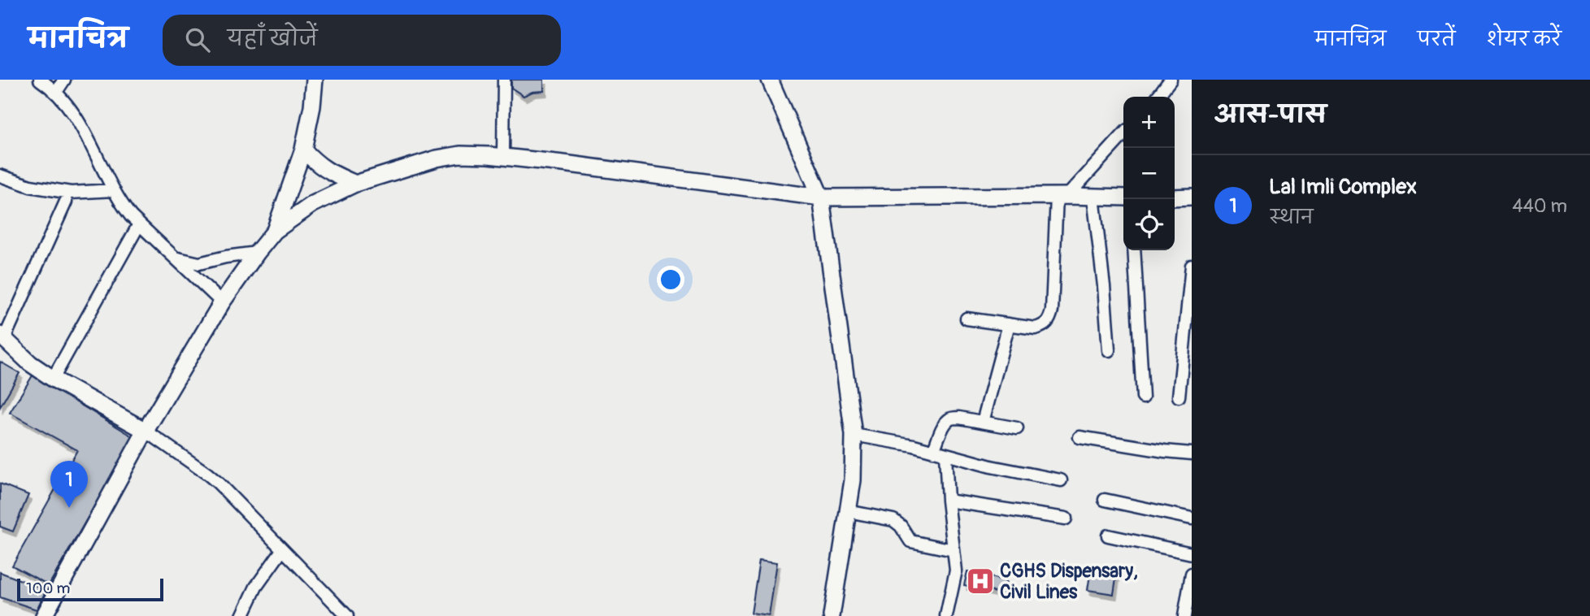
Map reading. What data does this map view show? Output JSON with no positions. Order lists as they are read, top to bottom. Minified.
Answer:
{"places":{"hospital":["CGHS Dispensary, Civil Lines"]},"scale_bar":"100 m","page":{"header":"मानचित्र","search":"यहाँ खोजें","nav":["मानचित्र","परतें","शेयर करें"],"heading":"आस-पास","map_buttons":["+","−"],"list":[{"mark":"1","name":"Lal Imli Complex","note":"स्थान","value":"440 m"}],"pins":"1","scale":"100 m"}}
